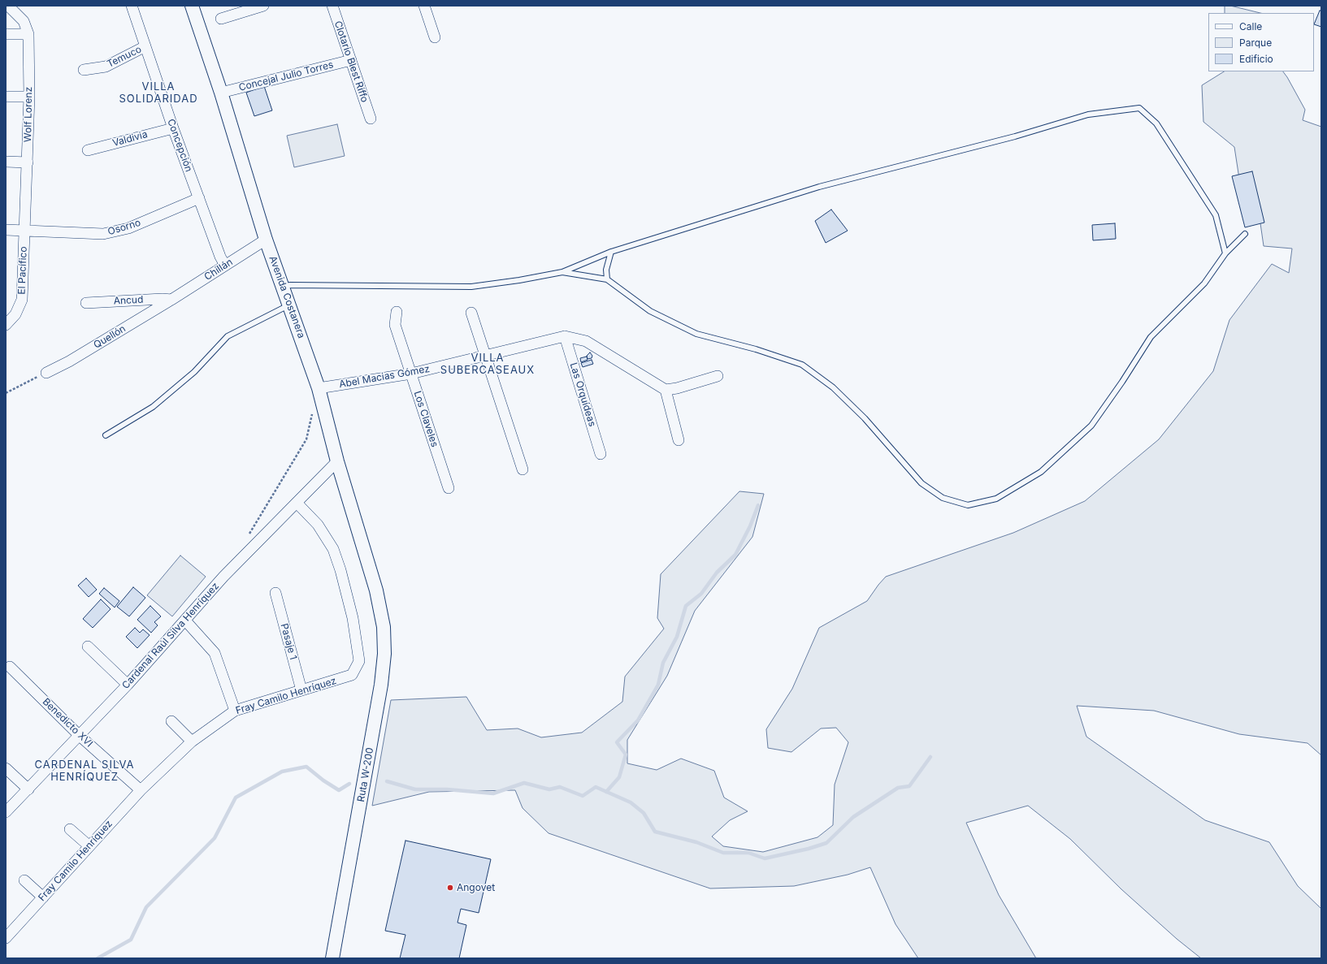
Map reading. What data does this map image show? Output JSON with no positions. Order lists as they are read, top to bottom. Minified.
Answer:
{"streets":{"street":["Temuco","Clotario Blest Riffo","Concejal Julio Torres","Wolf Lorenz","Valdivia","Concepción","Osorno","Chillán","El Pacífico","Avenida Costanera","Ancud","Quellón","Abel Macias Gómez","Las Orquídeas","Los Claveles","Cardenal Raúl Silva Henríquez","Pasaje 1","Fray Camilo Henríquez","Benedicto XVI","Ruta W-200"]},"crossings":[["Temuco","Concepción"],["Clotario Blest Riffo","Concejal Julio Torres"],["Concejal Julio Torres","Avenida Costanera"],["Wolf Lorenz","Osorno"],["Wolf Lorenz","El Pacífico"],["Valdivia","Concepción"],["Concepción","Osorno"],["Concepción","Chillán"],["Osorno","El Pacífico"],["Chillán","Avenida Costanera"],["Chillán","Ancud"],["Chillán","Quellón"],["Avenida Costanera","Abel Macias Gómez"],["Avenida Costanera","Cardenal Raúl Silva Henríquez"],["Avenida Costanera","Ruta W-200"],["Ancud","Quellón"],["Abel Macias Gómez","Las Orquídeas"],["Abel Macias Gómez","Los Claveles"],["Cardenal Raúl Silva Henríquez","Fray Camilo Henríquez"],["Cardenal Raúl Silva Henríquez","Benedicto XVI"],["Pasaje 1","Fray Camilo Henríquez"],["Fray Camilo Henríquez","Benedicto XVI"]],"districts":["VILLA SOLIDARIDAD","VILLA SUBERCASEAUX","CARDENAL SILVA HENRÍQUEZ"],"places":["Angovet"],"legend":["Calle","Parque","Edificio"]}
